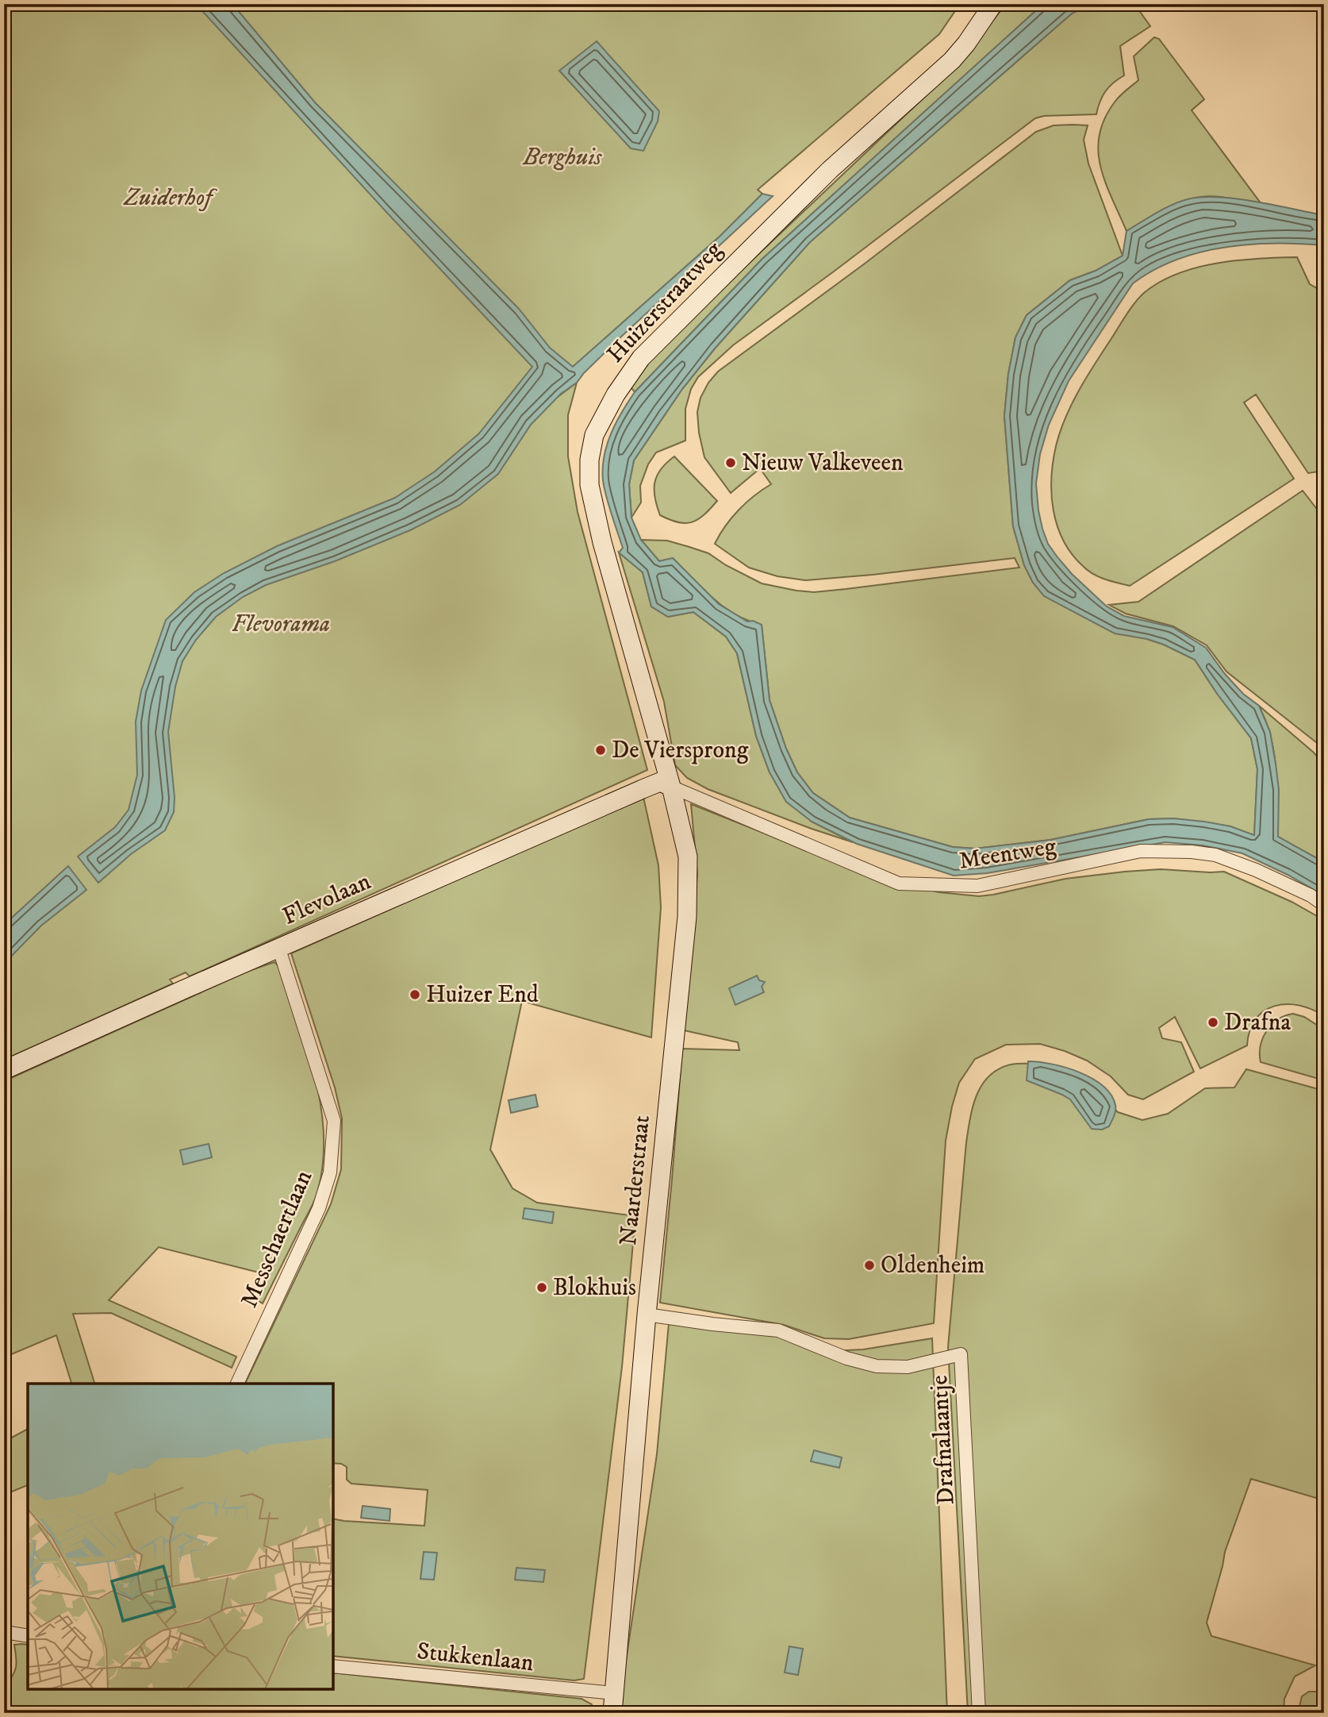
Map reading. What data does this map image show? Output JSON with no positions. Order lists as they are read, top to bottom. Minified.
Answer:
{"streets":{"street":["Huizerstraatweg","Meentweg","Flevolaan","Naarderstraat","Messchaertlaan","Drafnalaantje","Stukkenlaan"]},"crossings":[["Huizerstraatweg","Meentweg"],["Huizerstraatweg","Flevolaan"],["Huizerstraatweg","Naarderstraat"],["Meentweg","Flevolaan"],["Meentweg","Naarderstraat"],["Flevolaan","Naarderstraat"],["Flevolaan","Messchaertlaan"],["Naarderstraat","Drafnalaantje"],["Naarderstraat","Stukkenlaan"]],"parks":["Berghuis","Zuiderhof","Flevorama"],"places":["Nieuw Valkeveen","De Viersprong","Huizer End","Drafna","Oldenheim","Blokhuis"]}
